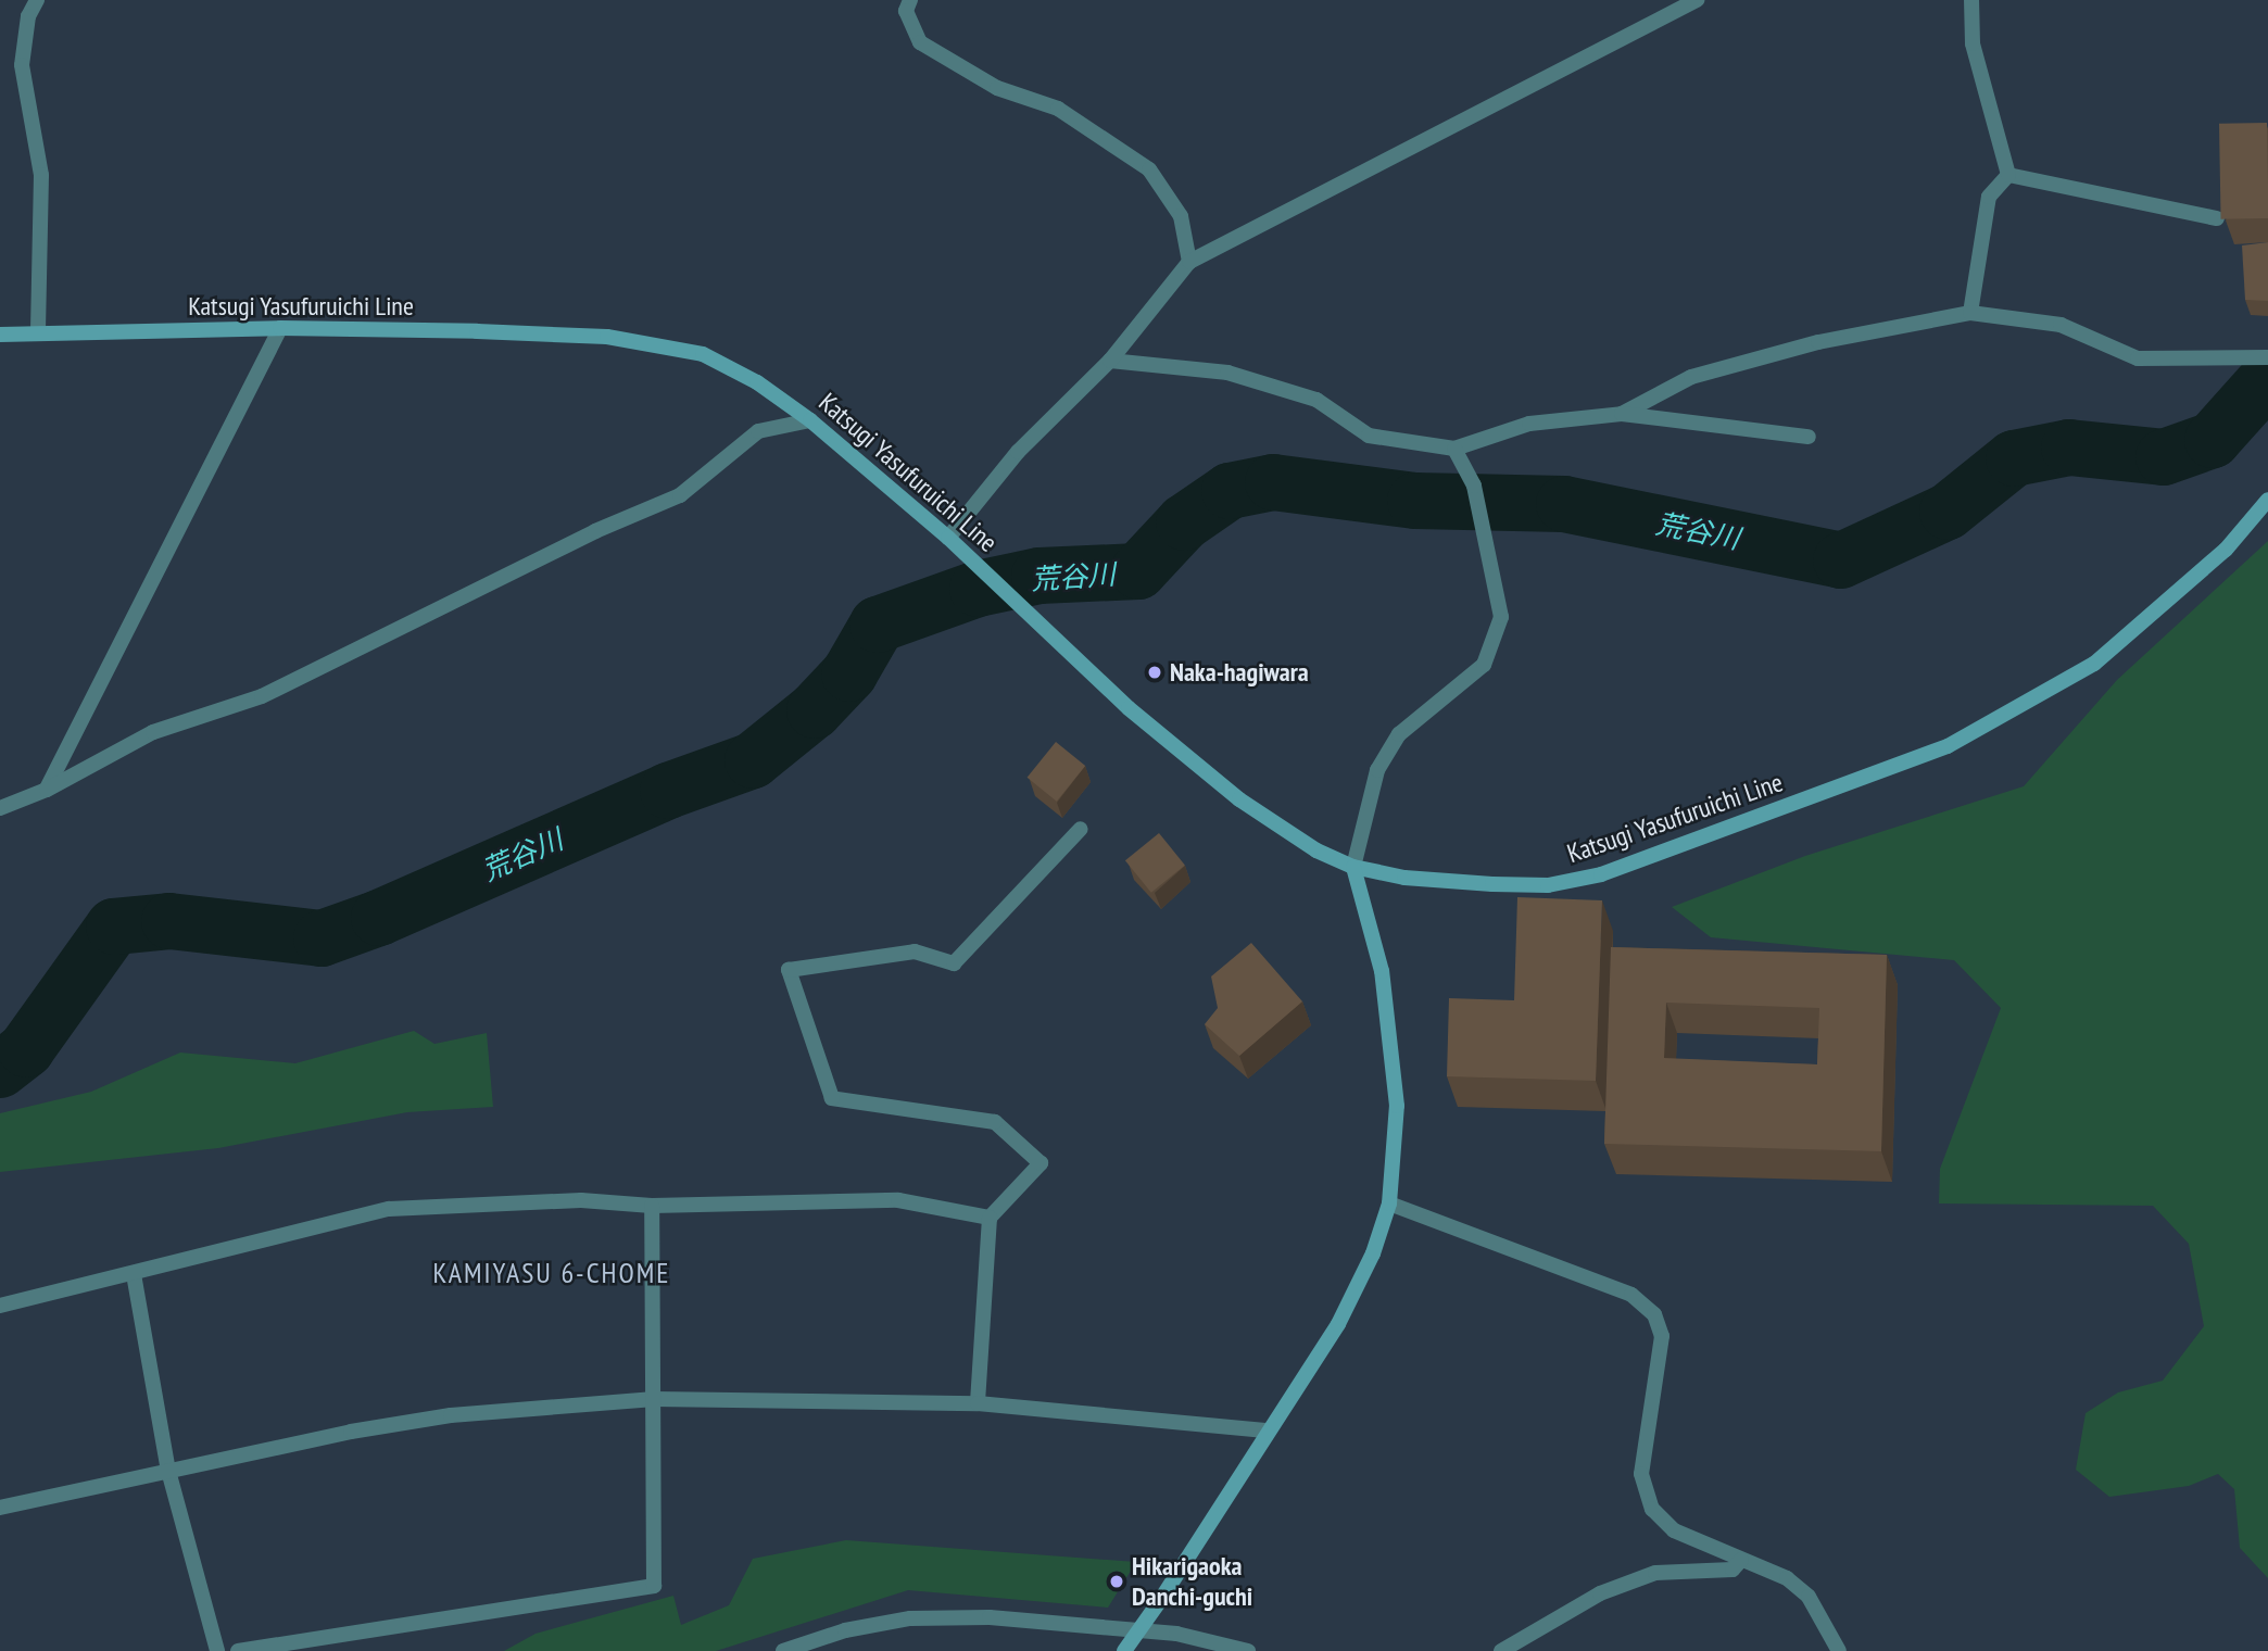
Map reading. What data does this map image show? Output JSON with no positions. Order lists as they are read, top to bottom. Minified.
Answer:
{"streets":{"main road":["Katsugi Yasufuruichi Line"]},"districts":["KAMIYASU 6-CHOME"],"water":["荒谷川"],"places":["Naka-hagiwara","Hikarigaoka Danchi-guchi"]}
